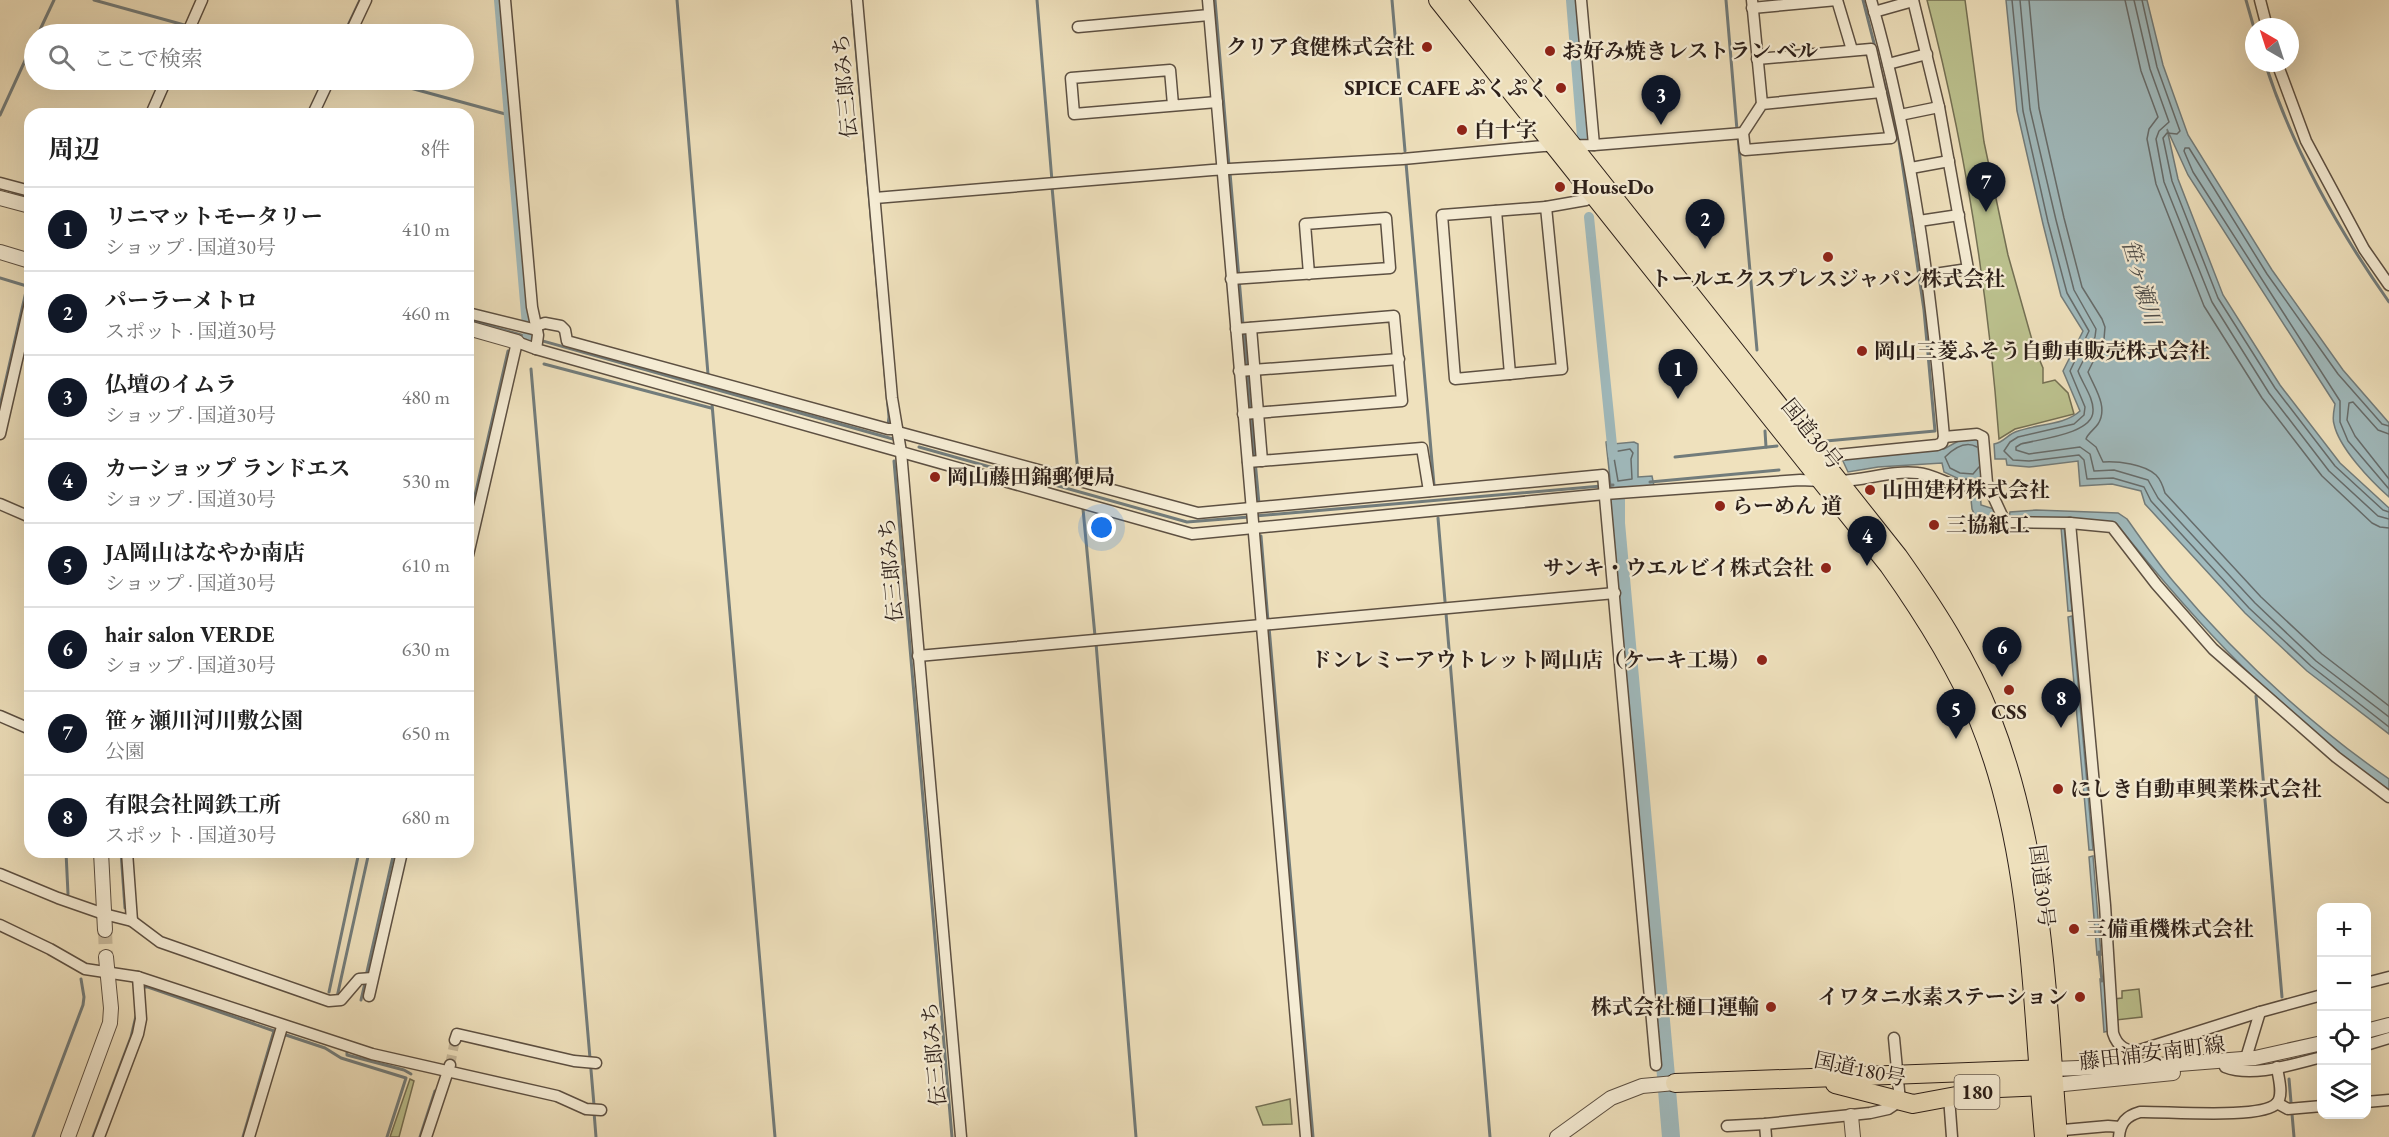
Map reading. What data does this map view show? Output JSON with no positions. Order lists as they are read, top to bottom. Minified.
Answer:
{"streets":{"highway":["国道30号","国道180号","180"],"street":["伝三郎みち","藤田浦安南町線"]},"crossings":[["国道30号","藤田浦安南町線"],["国道30号","国道180号"],["藤田浦安南町線","国道180号"]],"water":["笹ヶ瀬川"],"places":["クリア食健株式会社","お好み焼きレストラン ベル","SPICE CAFE ぷくぷく","白十字","HouseDo","トールエクスプレスジャパン株式会社","岡山三菱ふそう自動車販売株式会社","岡山藤田錦郵便局","山田建材株式会社","らーめん 道","三協紙工","サンキ・ウエルビイ株式会社","ドンレミーアウトレット岡山店（ケーキ工場）","CSS","にしき自動車興業株式会社","三備重機株式会社","イワタニ水素ステーション","株式会社樋口運輸"],"north":"top left","page":{"search":"ここで検索","pins":["3","7","2","1","4","6","8","5"],"heading":["周辺","8件"],"list":[{"mark":"1","name":"リニマットモータリー","note":"ショップ · 国道30号","value":"410 m"},{"mark":"2","name":"パーラーメトロ","note":"スポット · 国道30号","value":"460 m"},{"mark":"3","name":"仏壇のイムラ","note":"ショップ · 国道30号","value":"480 m"},{"mark":"4","name":"カーショップ ランドエス","note":"ショップ · 国道30号","value":"530 m"},{"mark":"5","name":"JA岡山はなやか南店","note":"ショップ · 国道30号","value":"610 m"},{"mark":"6","name":"hair salon VERDE","note":"ショップ · 国道30号","value":"630 m"},{"mark":"7","name":"笹ヶ瀬川河川敷公園","note":"公園","value":"650 m"},{"mark":"8","name":"有限会社岡鉄工所","note":"スポット · 国道30号","value":"680 m"}],"map_buttons":["+","−"]}}
